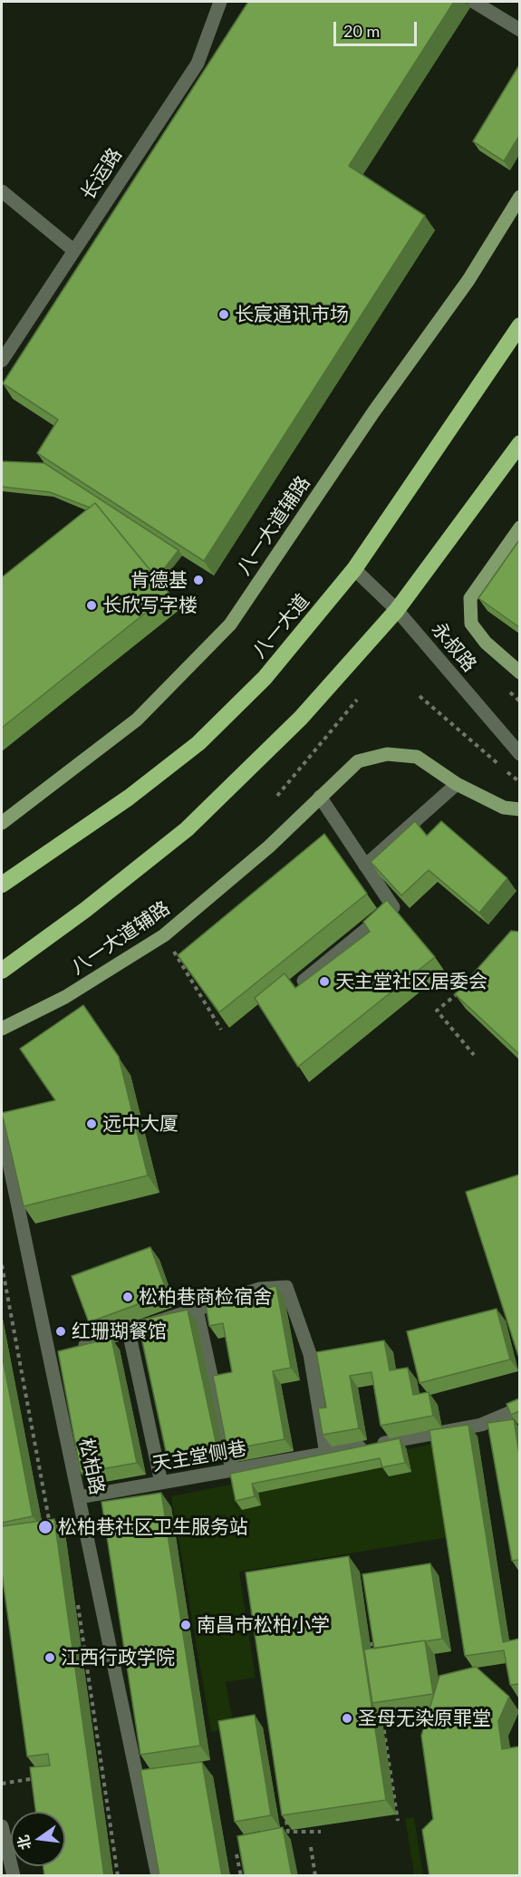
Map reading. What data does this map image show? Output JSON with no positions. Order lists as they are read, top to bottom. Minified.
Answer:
{"streets":{"highway":["八一大道"],"main road":["八一大道辅路"],"street":["长运路","永叔路","天主堂侧巷","松柏路"]},"crossings":[["八一大道","永叔路"],["天主堂侧巷","松柏路"]],"places":["长宸通讯市场","肯德基","长欣写字楼","天主堂社区居委会","远中大厦","松柏巷商检宿舍","红珊瑚餐馆","松柏巷社区卫生服务站","南昌市松柏小学","江西行政学院","圣母无染原罪堂"],"scale_bar":"20 m","north":"left"}
